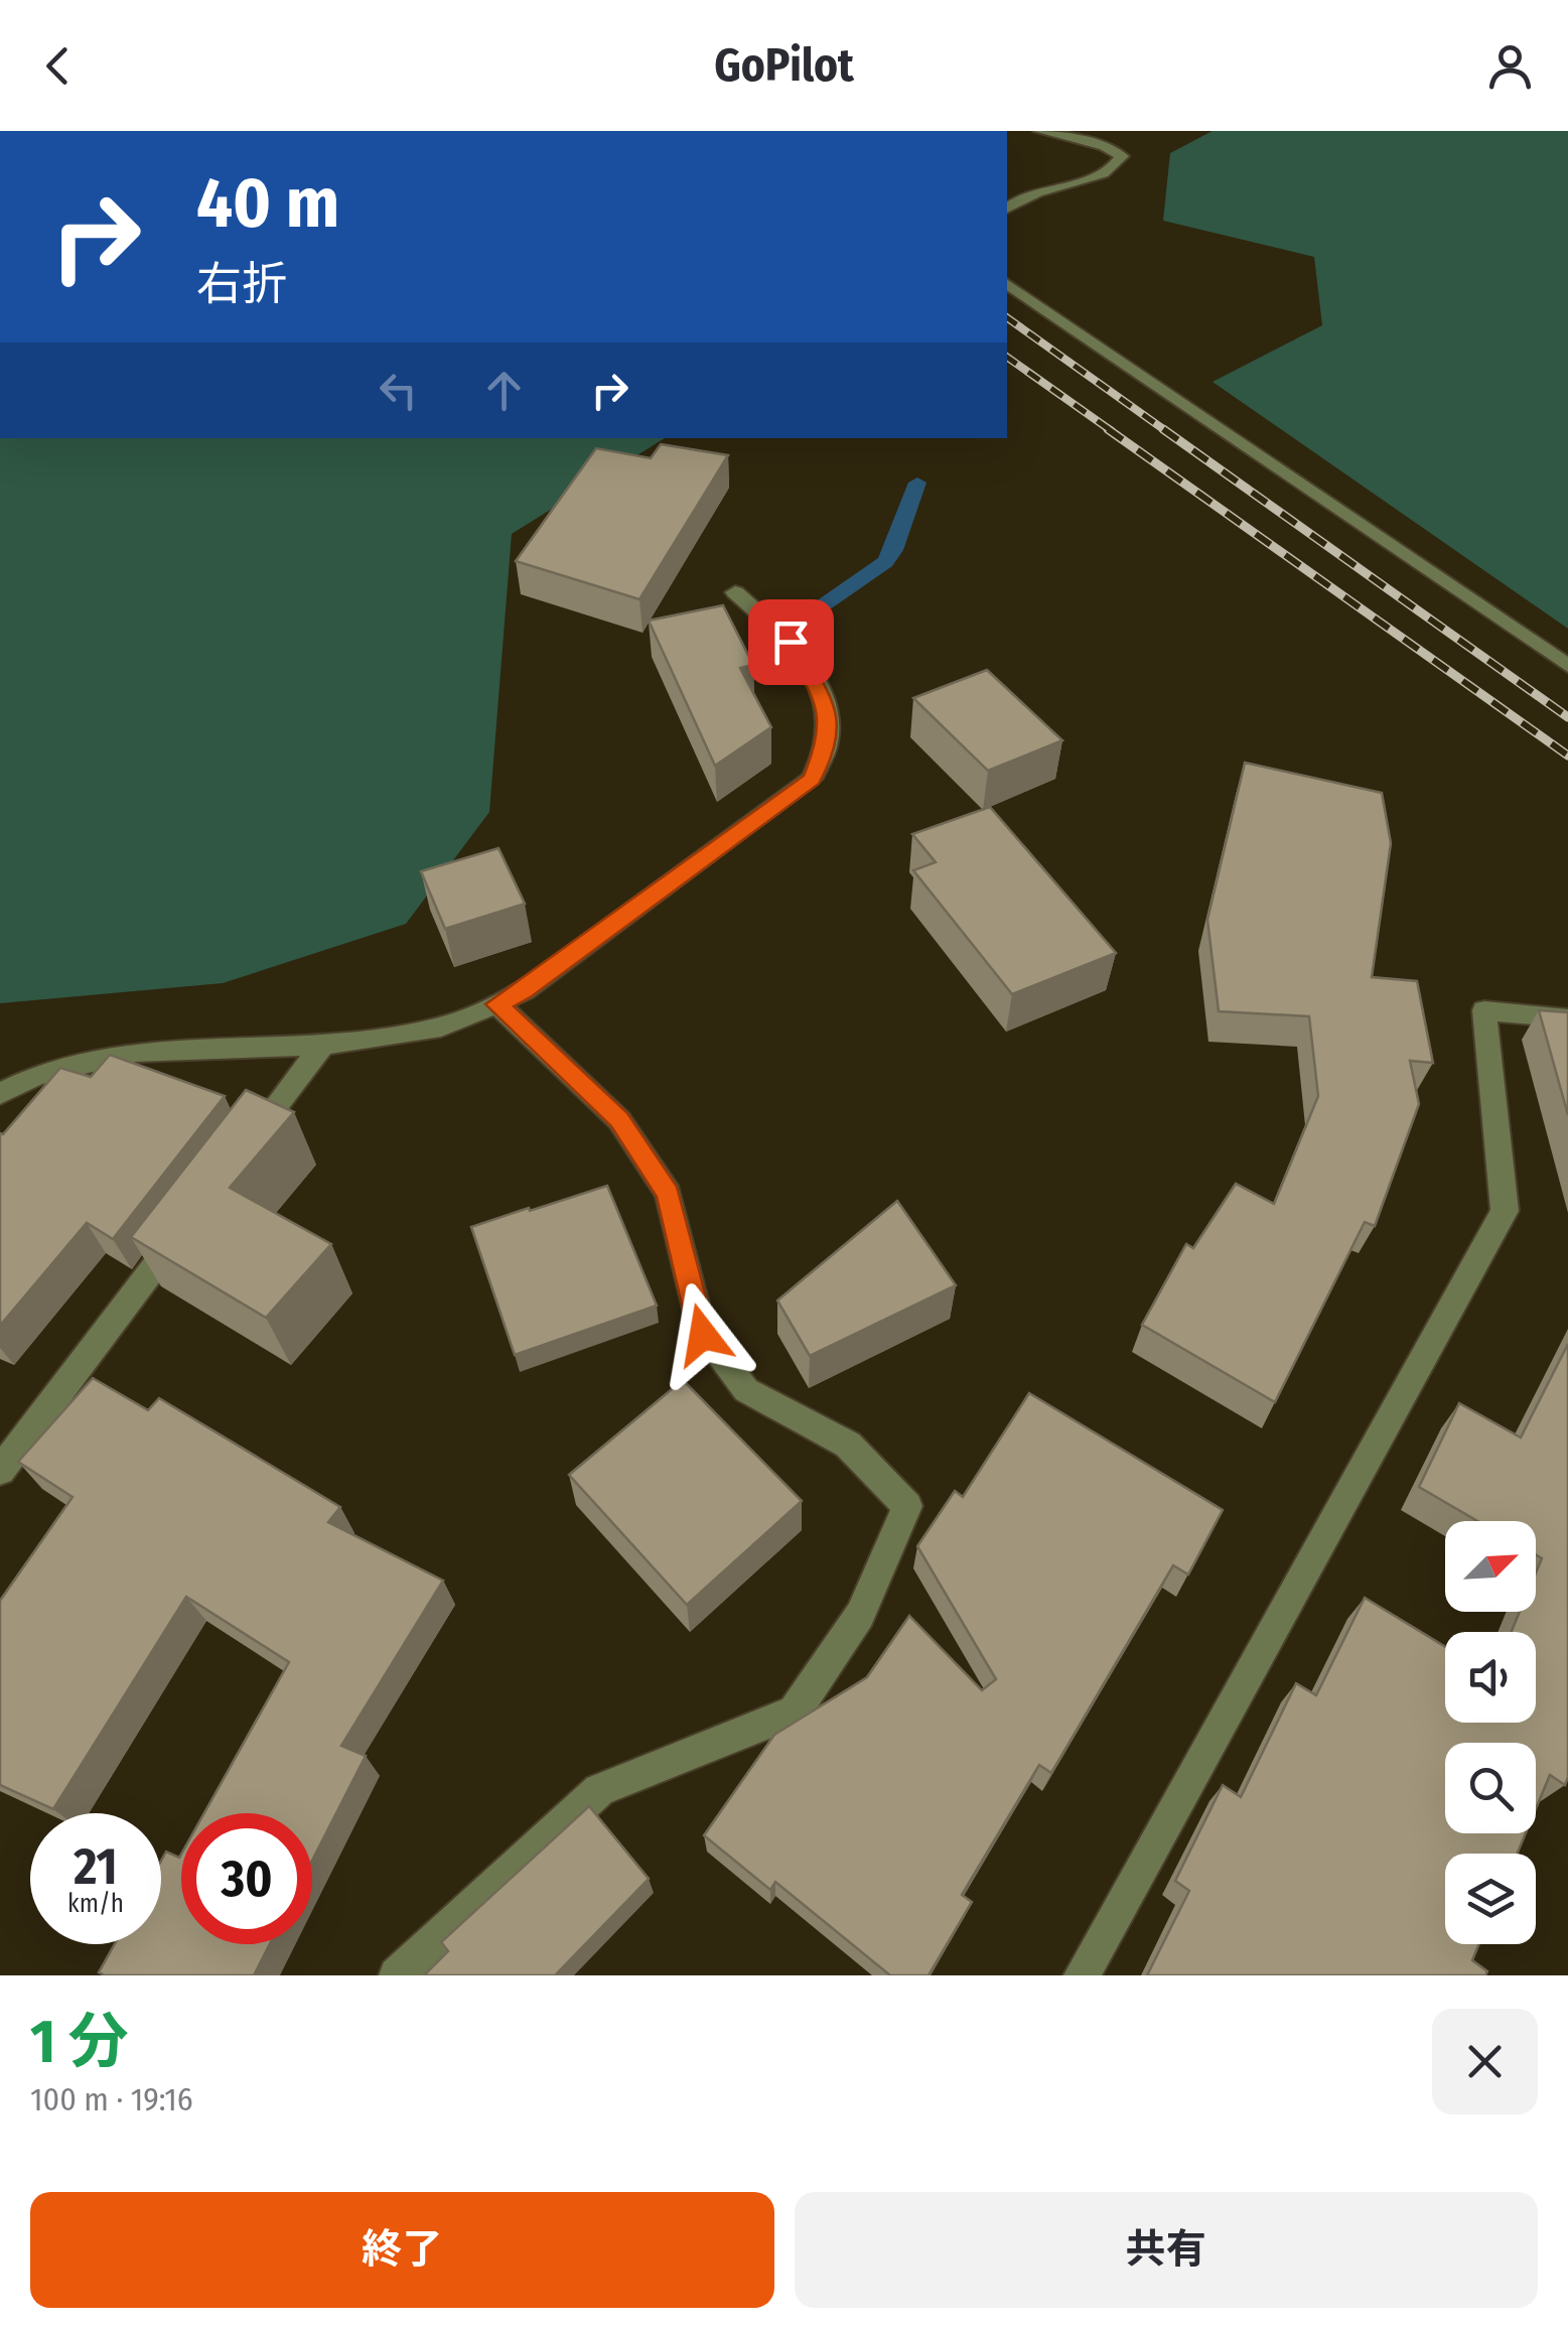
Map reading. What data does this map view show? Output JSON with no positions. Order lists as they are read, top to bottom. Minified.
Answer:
{"north":"top right","page":{"header":"GoPilot","turn":["40 m","右折"],"speed":"21 km/h","limit":"30","heading":["1 分","100 m · 19:16"],"buttons":["終了","共有"]}}
